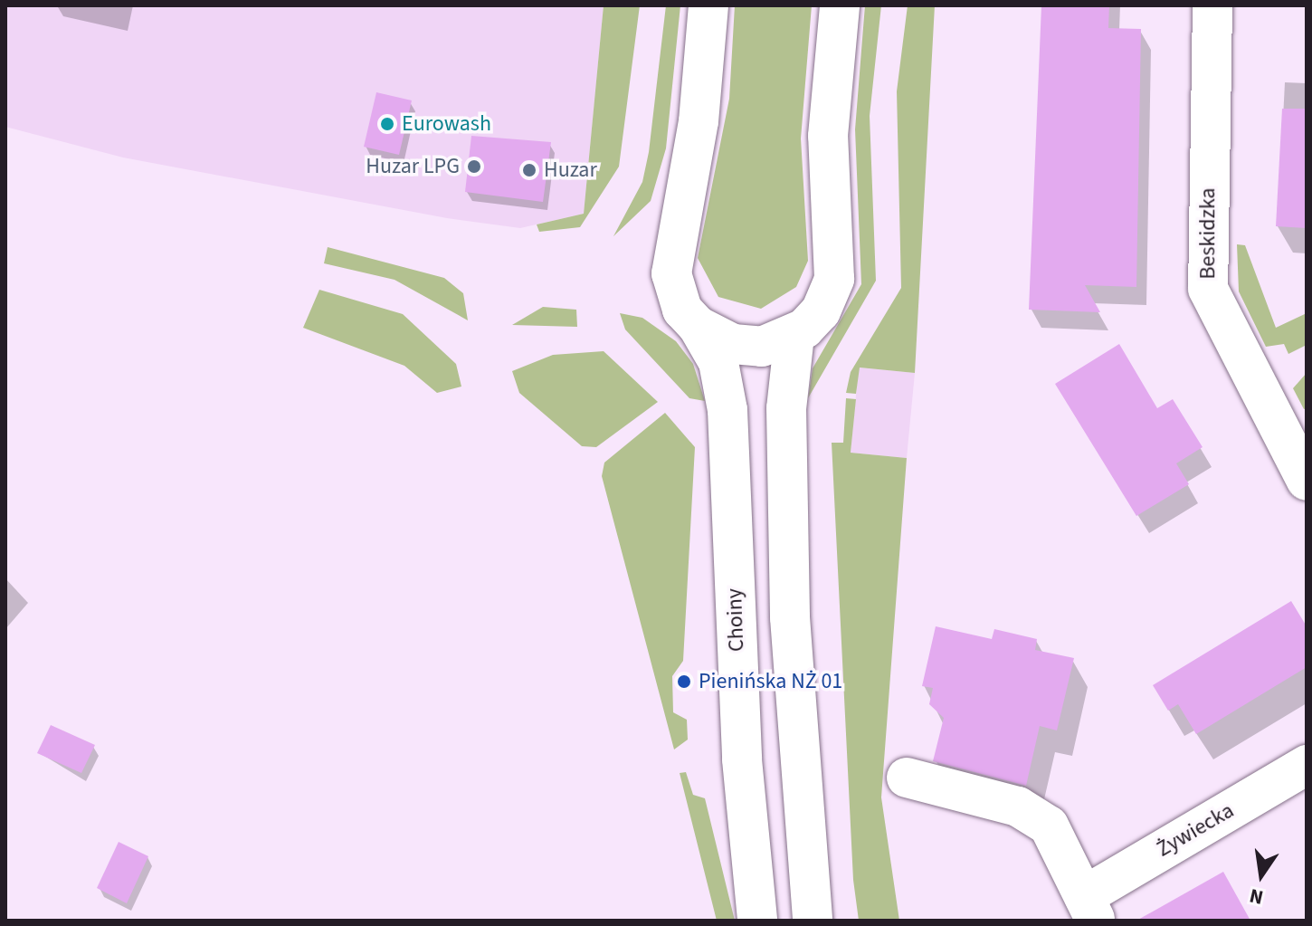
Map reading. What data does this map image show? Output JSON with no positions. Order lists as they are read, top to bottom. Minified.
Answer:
{"streets":{"street":["Beskidzka","Choiny","Żywiecka"]},"places":["Eurowash","Huzar LPG","Huzar","Pienińska NŻ 01"],"north":"bottom"}
